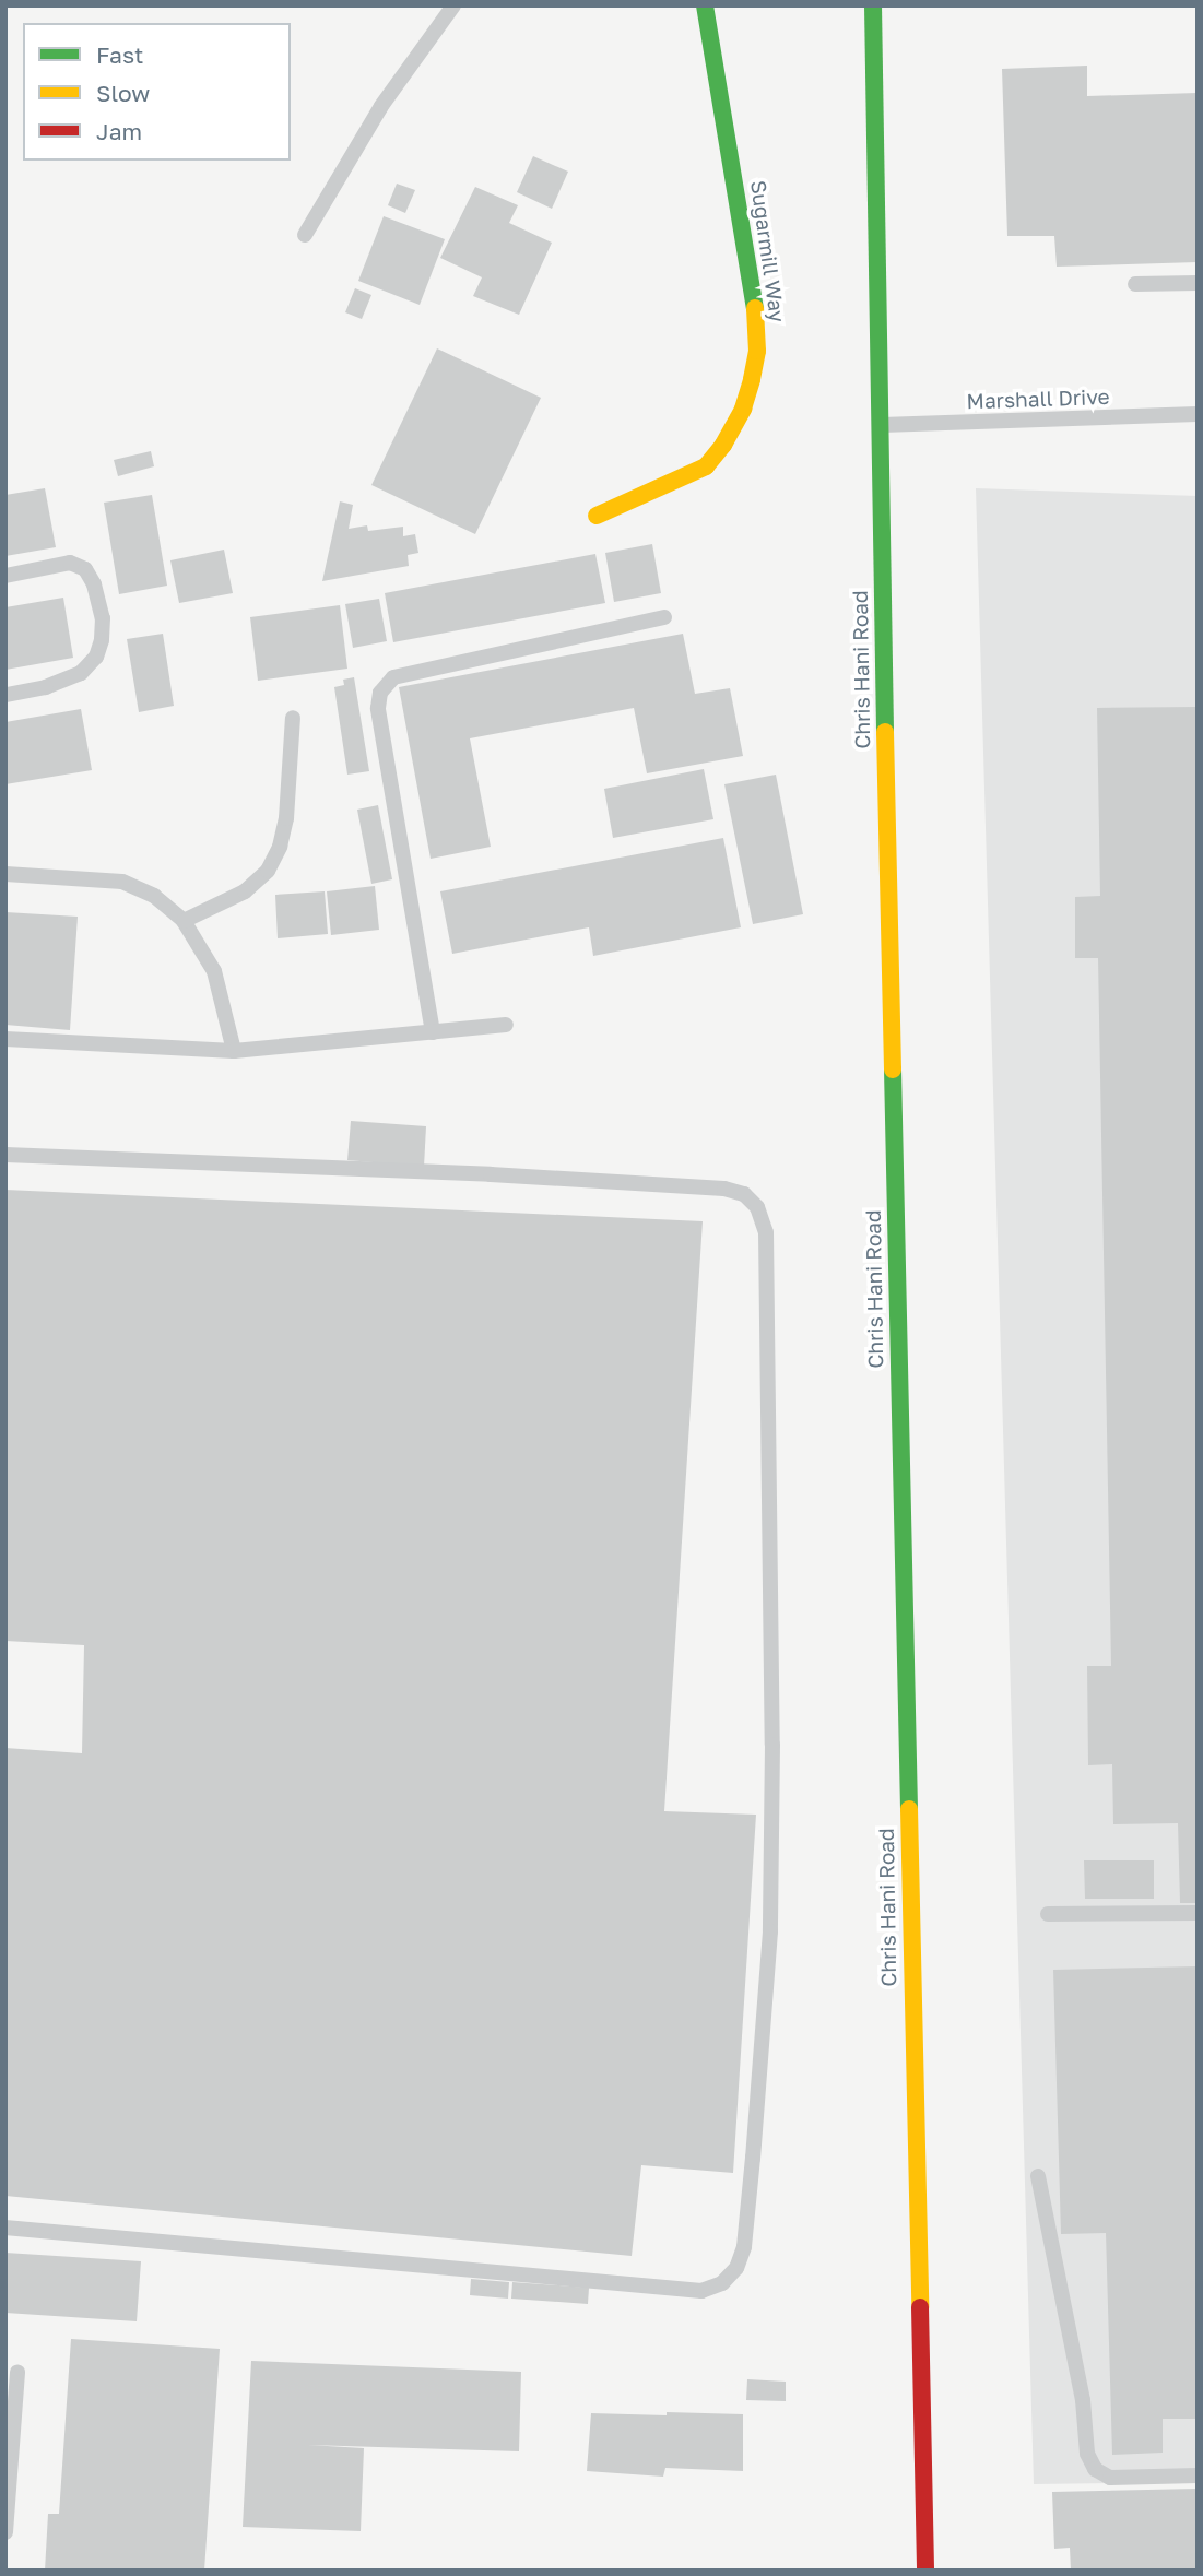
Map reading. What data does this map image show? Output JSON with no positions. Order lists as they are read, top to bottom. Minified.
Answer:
{"streets":{"main road":["Sugarmill Way","Chris Hani Road"],"lane":["Marshall Drive"]},"crossings":[["Marshall Drive","Chris Hani Road"]],"legend":["Fast","Slow","Jam"]}
